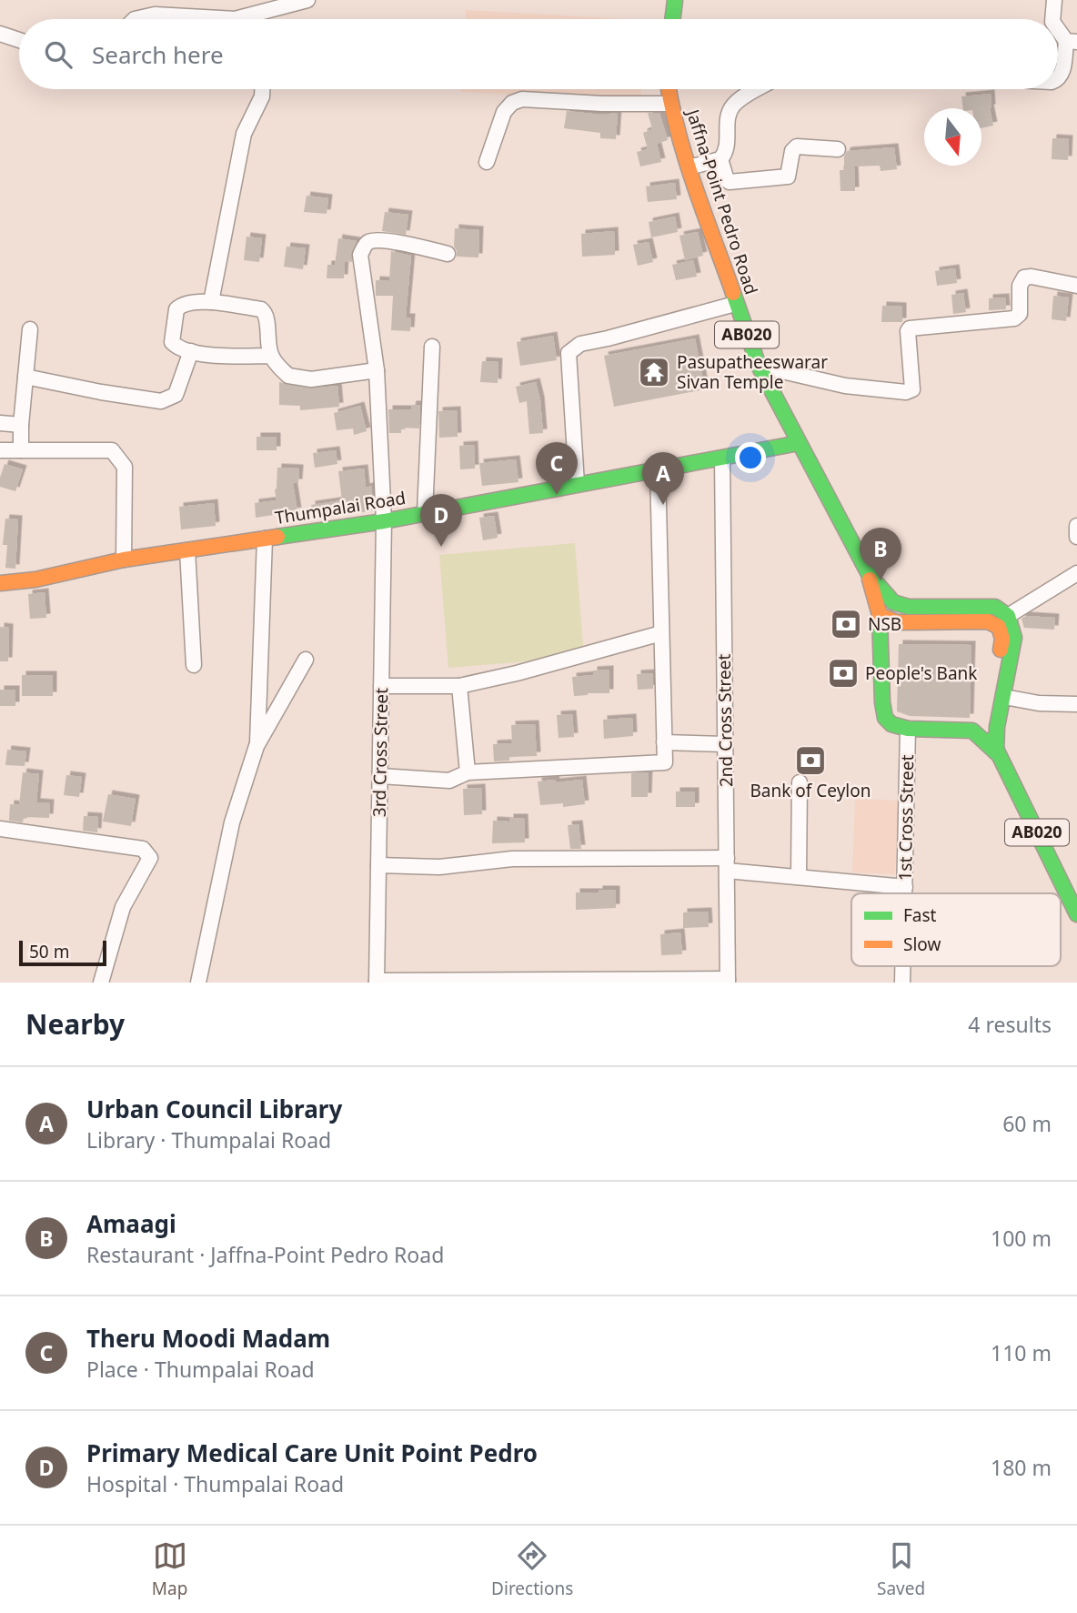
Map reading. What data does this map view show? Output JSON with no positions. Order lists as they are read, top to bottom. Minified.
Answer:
{"streets":{"main road":["Jaffna-Point Pedro Road","AB020","Thumpalai Road"],"street":["2nd Cross Street","3rd Cross Street","1st Cross Street"]},"crossings":[["Jaffna-Point Pedro Road","AB020"],["Jaffna-Point Pedro Road","Thumpalai Road"],["Jaffna-Point Pedro Road","1st Cross Street"],["AB020","1st Cross Street"],["Thumpalai Road","2nd Cross Street"],["Thumpalai Road","3rd Cross Street"]],"places":{"temple":["Pasupatheeswarar Sivan Temple"],"bank":["NSB","People's Bank","Bank of Ceylon"]},"legend":["Fast","Slow"],"scale_bar":"50 m","north":"bottom","page":{"search":"Search here","pins":["C","A","D","B"],"scale":"50 m","heading":["Nearby","4 results"],"list":[{"mark":"A","name":"Urban Council Library","note":"Library · Thumpalai Road","value":"60 m"},{"mark":"B","name":"Amaagi","note":"Restaurant · Jaffna-Point Pedro Road","value":"100 m"},{"mark":"C","name":"Theru Moodi Madam","note":"Place · Thumpalai Road","value":"110 m"},{"mark":"D","name":"Primary Medical Care Unit Point Pedro","note":"Hospital · Thumpalai Road","value":"180 m"}],"nav":["Map","Directions","Saved"]}}
